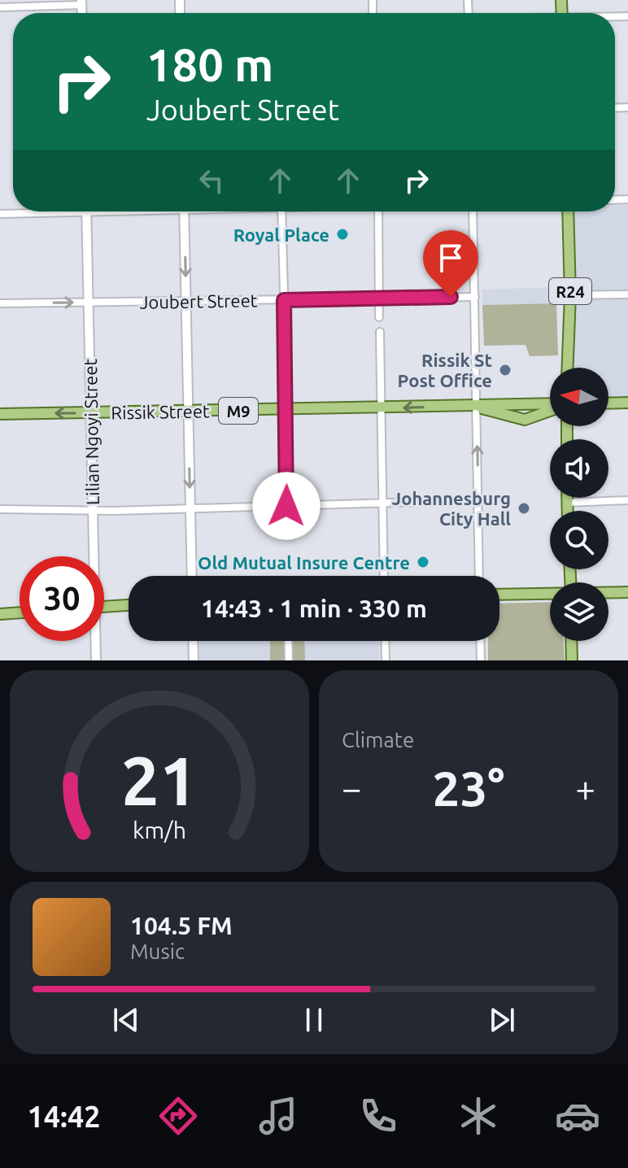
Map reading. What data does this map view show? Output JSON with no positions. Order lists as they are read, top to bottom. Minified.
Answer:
{"streets":{"main road":["R24","M9","Rissik Street"],"street":["Joubert Street","Lilian Ngoyi Street"]},"crossings":[["Joubert Street","Lilian Ngoyi Street"],["Rissik Street","Lilian Ngoyi Street"]],"places":["Royal Place","Rissik St Post Office","Johannesburg City Hall","Old Mutual Insure Centre"],"north":"left","page":{"turn":["180 m","Joubert Street"],"limit":"30","trip":"14:43 · 1 min · 330 m","tile":"Climate","heat":["−","23°","+"],"song":["104.5 FM","Music"],"tabs":"14:42","gauge":["21","km/h"]}}
